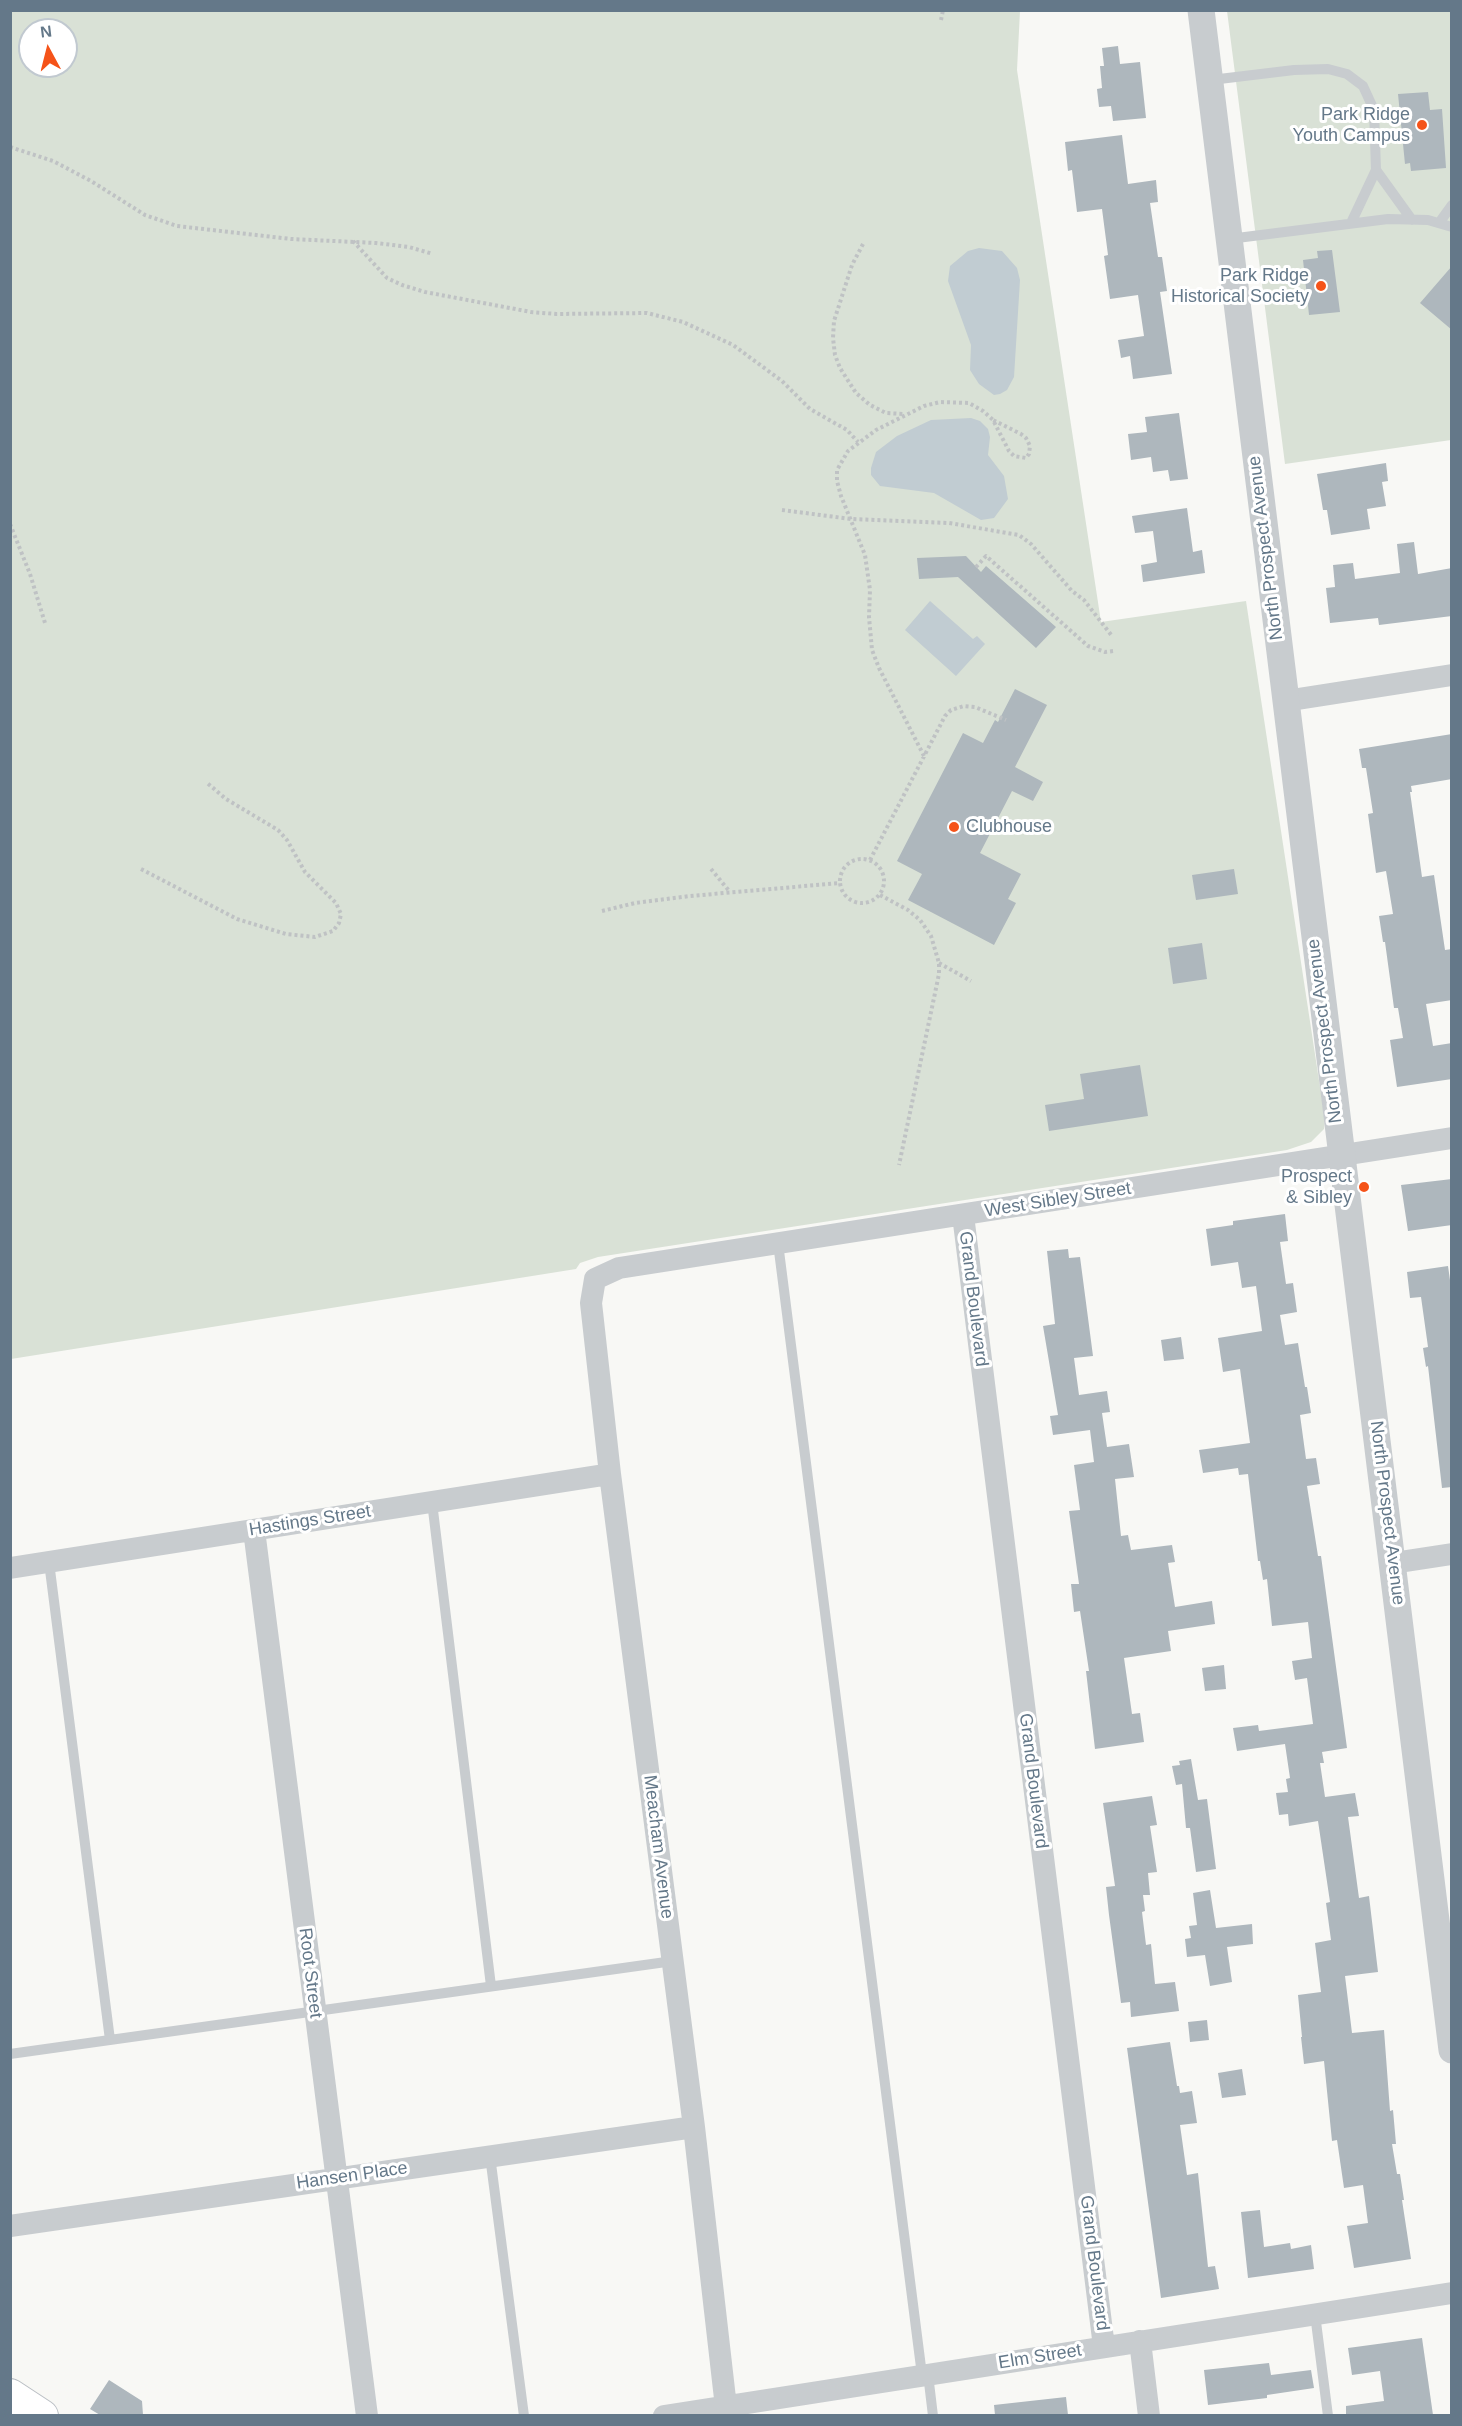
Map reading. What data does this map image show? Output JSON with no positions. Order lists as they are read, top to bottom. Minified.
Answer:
{"streets":{"street":["North Prospect Avenue","West Sibley Street","Grand Boulevard","Hastings Street","Meacham Avenue","Root Street","Hansen Place","Elm Street"]},"crossings":[["North Prospect Avenue","West Sibley Street"],["West Sibley Street","Grand Boulevard"],["West Sibley Street","Meacham Avenue"],["Grand Boulevard","Elm Street"],["Hastings Street","Meacham Avenue"],["Hastings Street","Root Street"],["Meacham Avenue","Hansen Place"],["Meacham Avenue","Elm Street"],["Root Street","Hansen Place"]],"places":["Park Ridge Youth Campus","Park Ridge Historical Society","Clubhouse","Prospect & Sibley"],"north":"top"}
